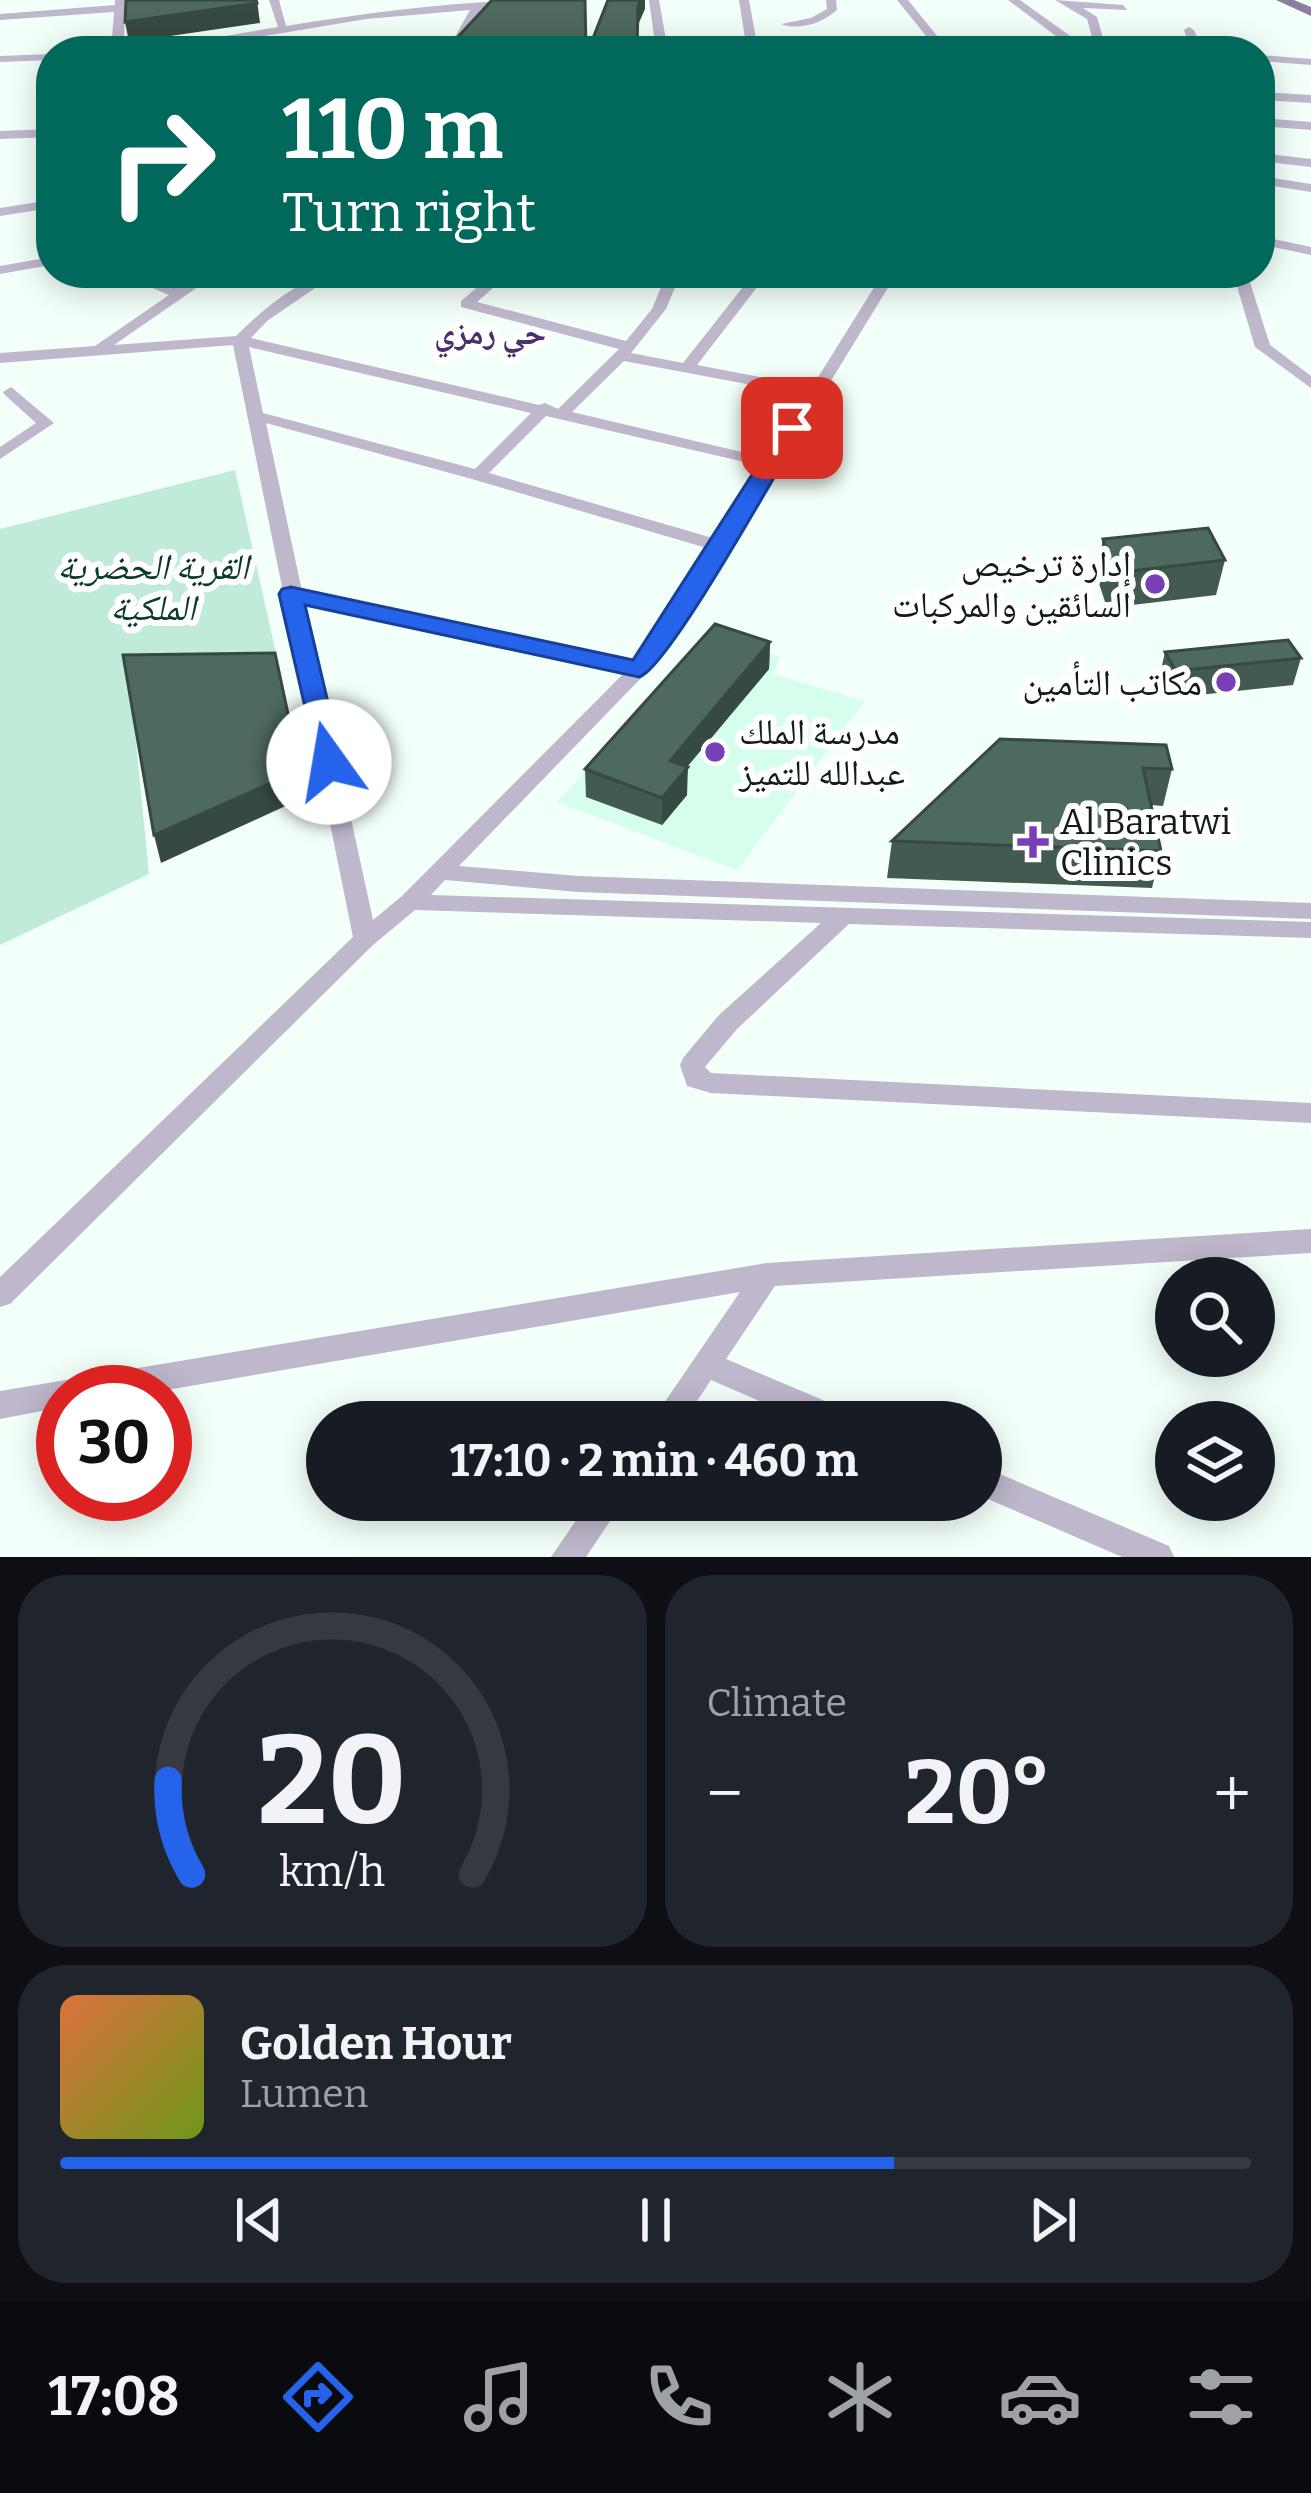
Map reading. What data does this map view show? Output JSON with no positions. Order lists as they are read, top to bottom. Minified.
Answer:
{"districts":["حي رمزي"],"parks":["القرية الحضرية الملكية"],"places":{"other":["إدارة ترخيص السائقين والمركبات","مكاتب التأمين","مدرسة الملك عبدالله للتميز"],"health":["Al Baratwi Clinics"]},"page":{"turn":["110 m","Turn right"],"limit":"30","trip":"17:10 · 2 min · 460 m","tile":"Climate","heat":["−","20°","+"],"song":["Golden Hour","Lumen"],"tabs":"17:08","gauge":["20","km/h"]}}
